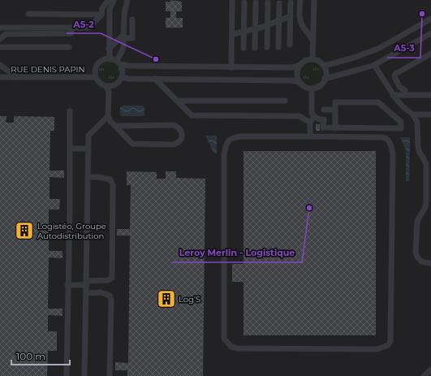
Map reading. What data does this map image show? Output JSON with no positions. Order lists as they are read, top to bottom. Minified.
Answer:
{"streets":{"street":["RUE DENIS PAPIN"]},"places":{"other":["A5-3","A5-2","Leroy Merlin - Logistique"],"building":["Logistéo, Groupe Autodistribution","Log'S"]},"scale_bar":"100 m"}
